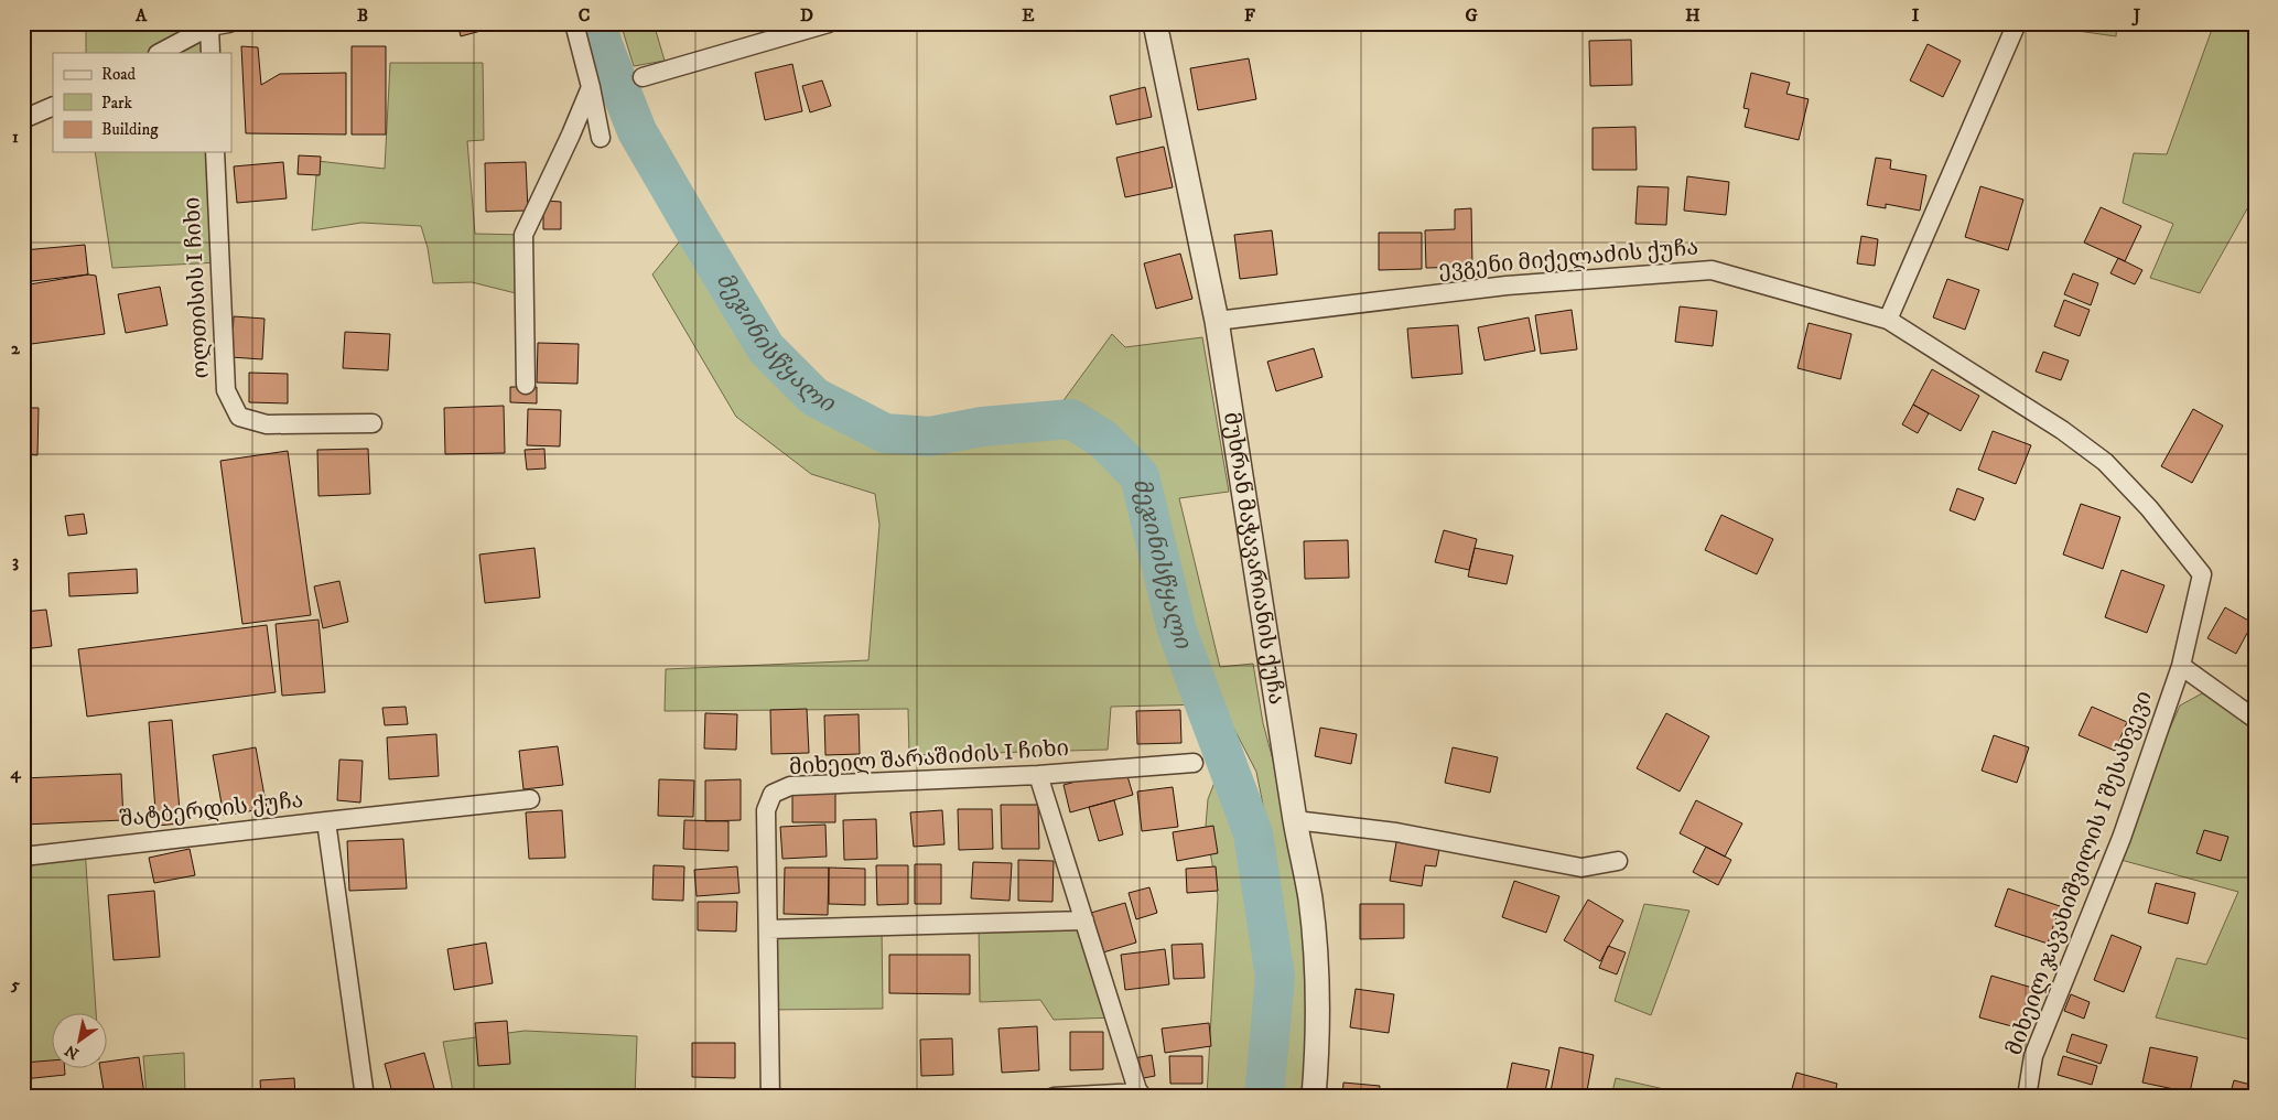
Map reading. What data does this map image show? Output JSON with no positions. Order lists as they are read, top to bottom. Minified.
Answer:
{"streets":{"street":["ევგენი მიქელაძის ქუჩა","ოლთისის I ჩიხი","მუხრან მაჭავარიანის ქუჩა","მიხეილ შარაშიძის I ჩიხი","შატბერდის ქუჩა","მიხეილ ჯავახიშვილის I შესახვევი"]},"crossings":[["ევგენი მიქელაძის ქუჩა","მუხრან მაჭავარიანის ქუჩა"],["ევგენი მიქელაძის ქუჩა","მიხეილ ჯავახიშვილის I შესახვევი"]],"water":["მეჯინისწყალი"],"legend":["Road","Park","Building"],"north":"bottom left","grid":{"columns":["A","B","C","D","E","F","G","H","I","J"],"rows":["1","2","3","4","5"]}}
